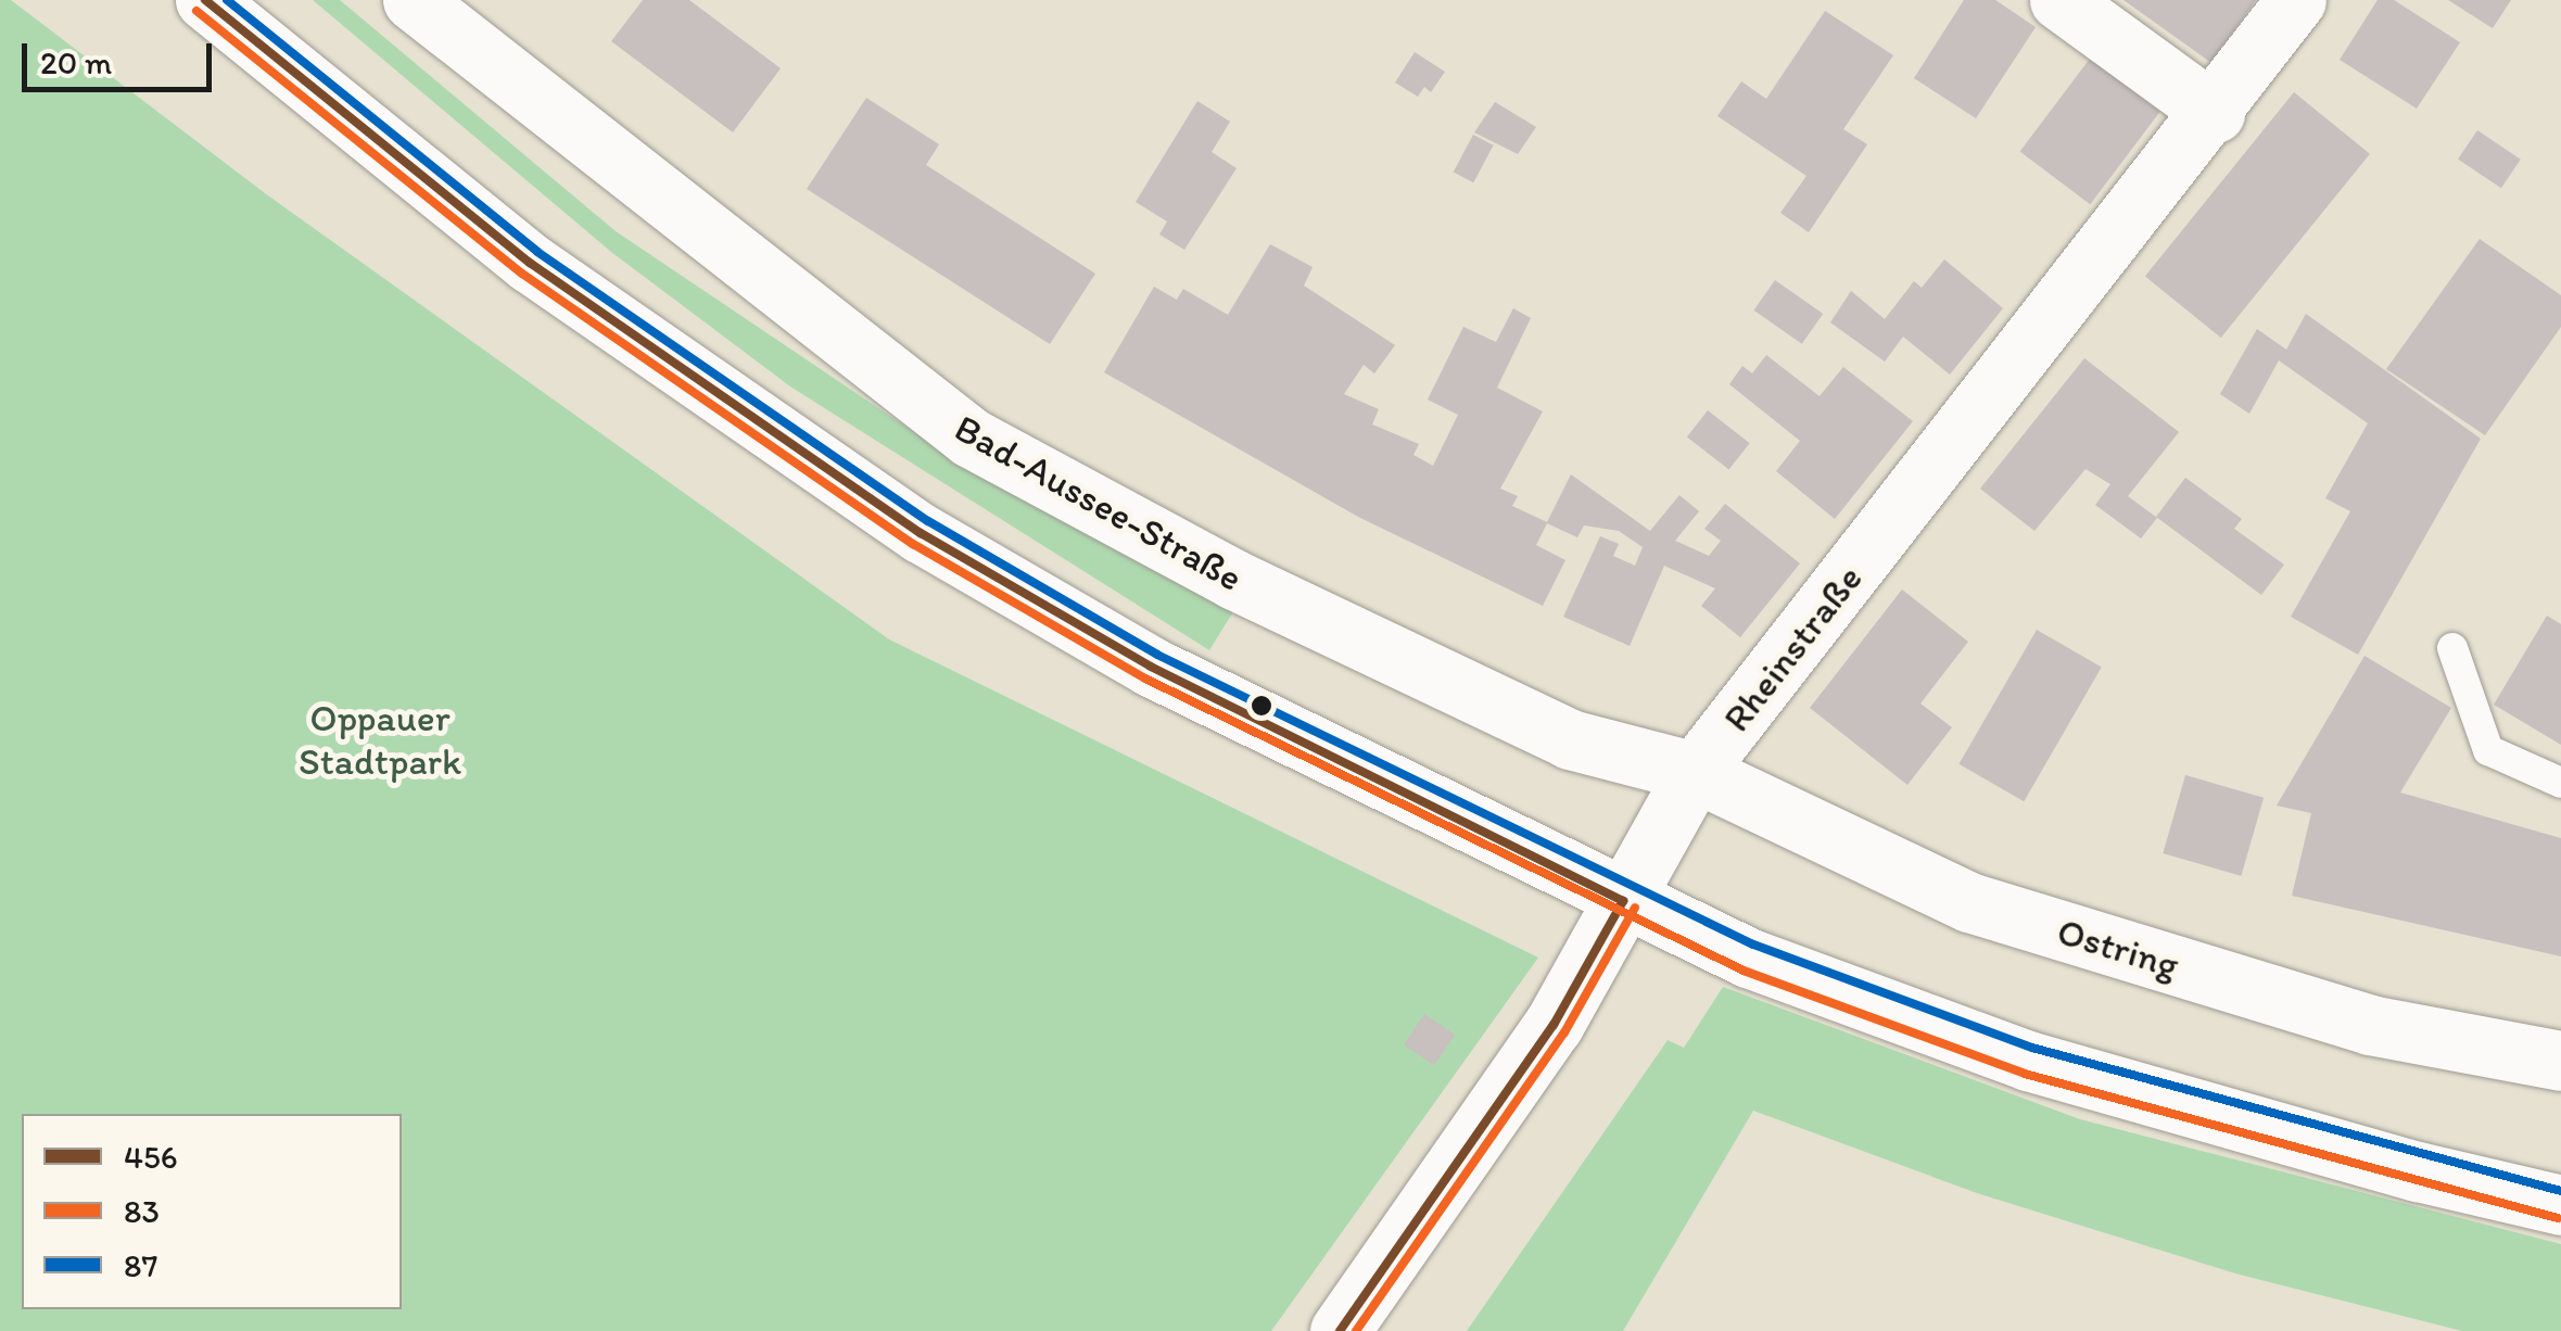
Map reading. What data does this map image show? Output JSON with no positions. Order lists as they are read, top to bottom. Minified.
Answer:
{"streets":{"street":["Bad-Aussee-Straße","Rheinstraße","Ostring"]},"crossings":[["Bad-Aussee-Straße","Rheinstraße"],["Bad-Aussee-Straße","Ostring"],["Rheinstraße","Ostring"]],"parks":["Oppauer Stadtpark"],"lines":["transit line 456","transit line 87","transit line 83"],"legend":["456","83","87"],"scale_bar":"20 m"}
